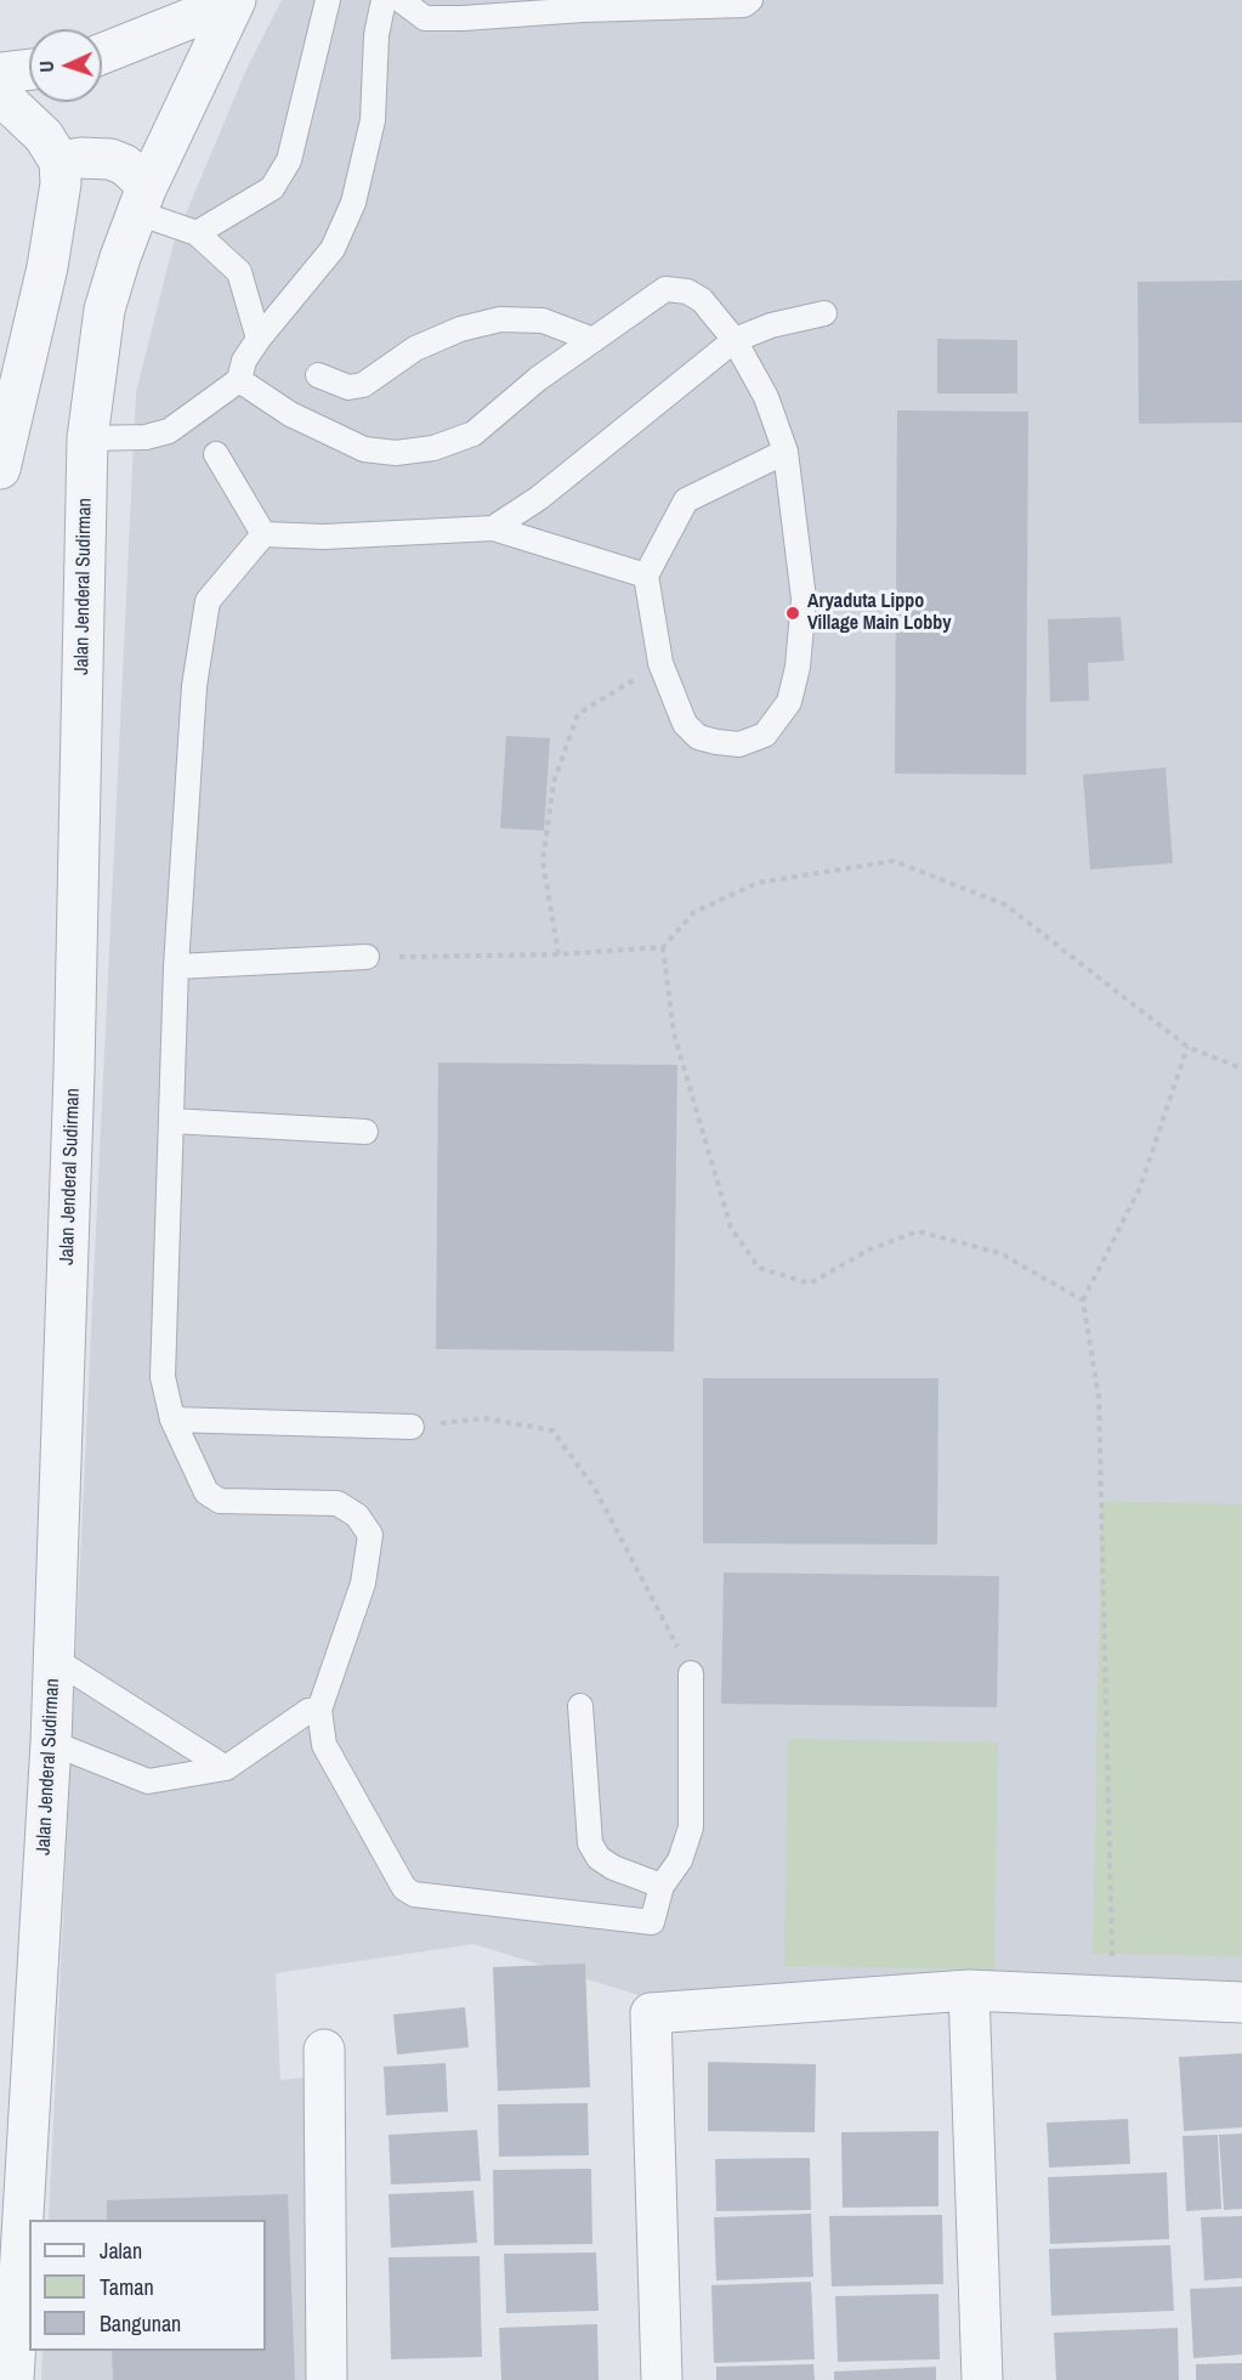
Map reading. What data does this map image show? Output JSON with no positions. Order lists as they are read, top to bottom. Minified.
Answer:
{"streets":{"street":["Jalan Jenderal Sudirman"]},"places":["Aryaduta Lippo Village Main Lobby"],"legend":["Jalan","Taman","Bangunan"],"north":"left"}
